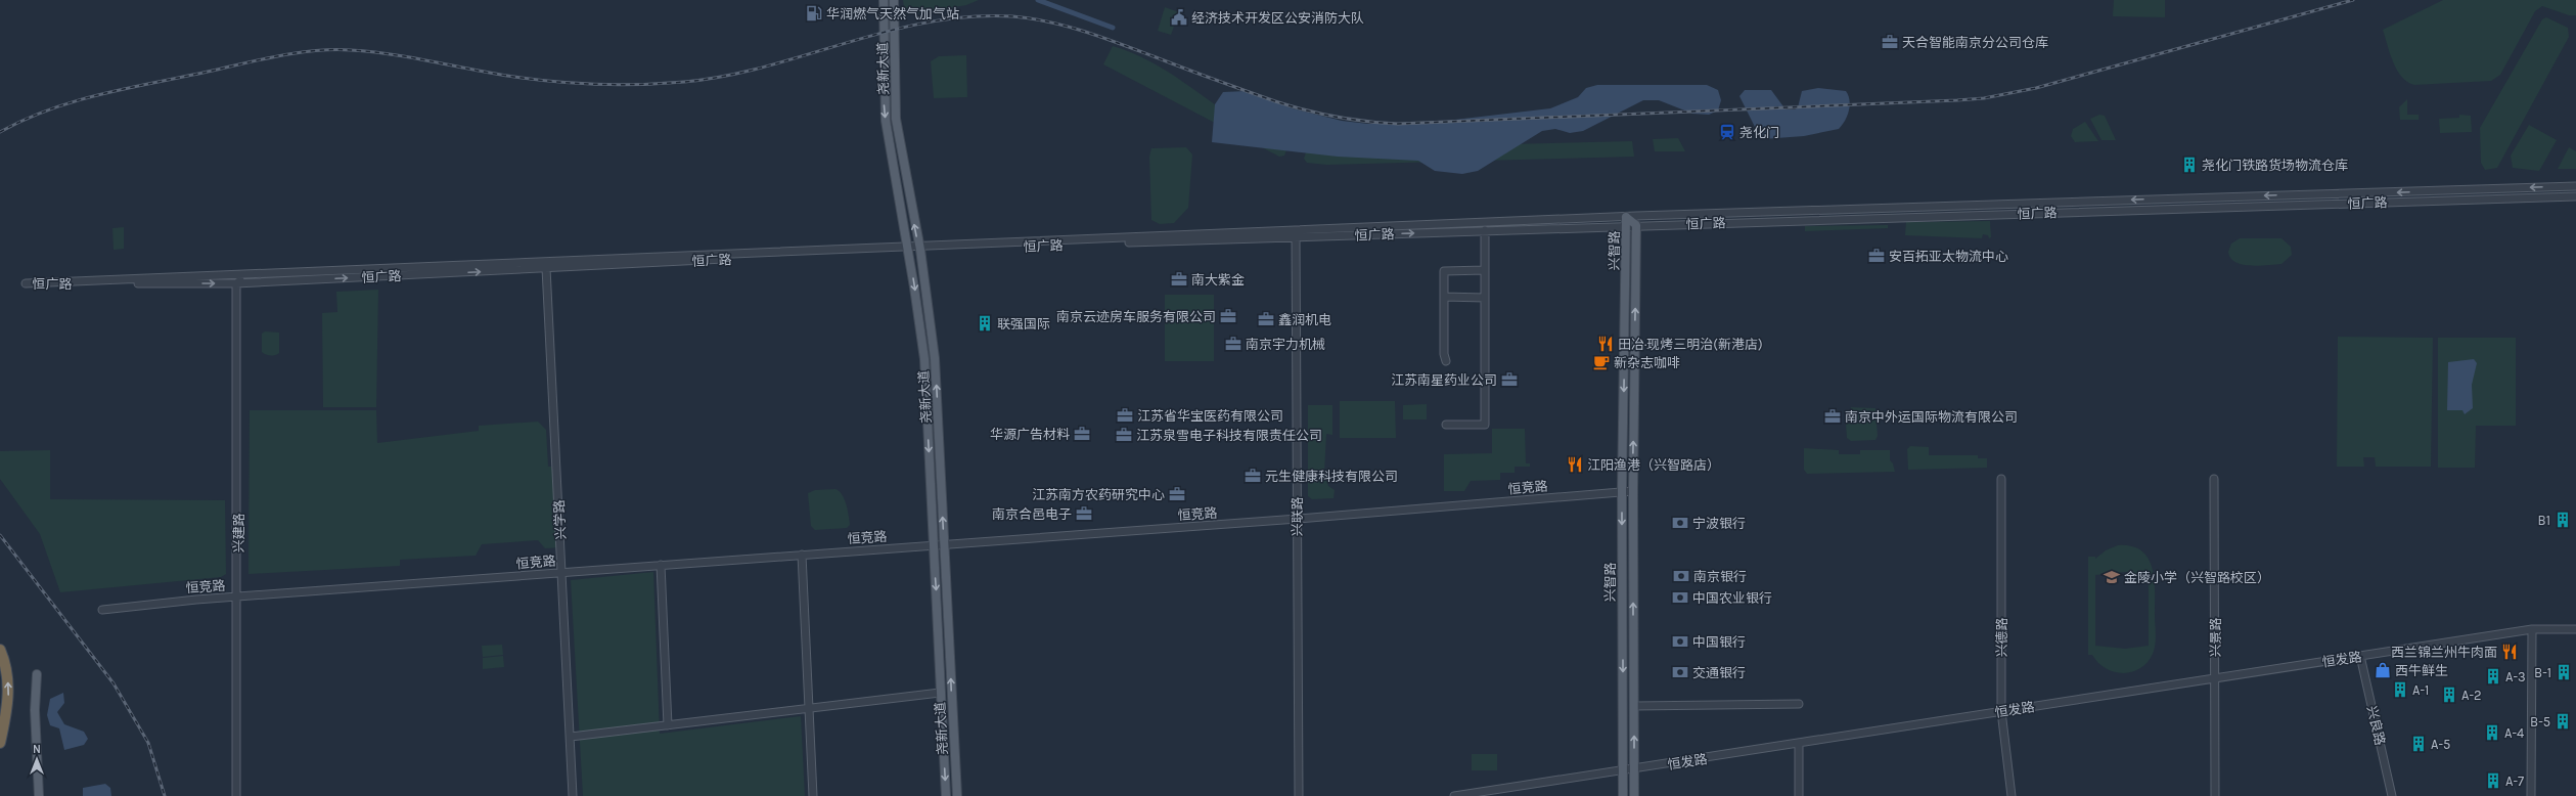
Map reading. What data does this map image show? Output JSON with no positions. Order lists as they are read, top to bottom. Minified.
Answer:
{"streets":{"main road":["尧新大道","兴智路"],"street":["恒广路","恒竞路","兴联路","兴学路","兴建路","兴德路","兴景路","恒发路","兴良路"]},"crossings":[["尧新大道","恒广路"],["尧新大道","恒竞路"],["恒广路","兴智路"],["恒广路","兴联路"],["恒广路","兴学路"],["恒广路","兴建路"],["兴智路","恒竞路"],["兴智路","恒发路"],["恒竞路","兴联路"],["恒竞路","兴学路"],["恒竞路","兴建路"],["兴德路","恒发路"],["兴景路","恒发路"],["恒发路","兴良路"]],"places":{"fuel station":["华润燃气天然气加气站"],"public building":["经济技术开发区公安消防大队"],"office":["天合智能南京分公司仓库","安百拓亚太物流中心","南大紫金","南京云迹房车服务有限公司","鑫润机电","南京宇力机械","江苏南星药业公司","江苏省华宝医药有限公司","南京中外运国际物流有限公司","华源广告材料","江苏泉雪电子科技有限责任公司","元生健康科技有限公司","江苏南方农药研究中心","南京合邑电子"],"station":["尧化门"],"building":["尧化门铁路货场物流仓库","联强国际","B1","B-1","A-3","A-1","A-2","B-5","A-4","A-5","A-7"],"restaurant":["田冶·现烤三明治(新港店)","江阳渔港（兴智路店）","西兰锦兰州牛肉面"],"cafe":["新杂志咖啡"],"bank":["宁波银行","南京银行","中国农业银行","中国银行","交通银行"],"school or university":["金陵小学（兴智路校区）"],"shop":["西牛鲜生"]},"north":"top"}
